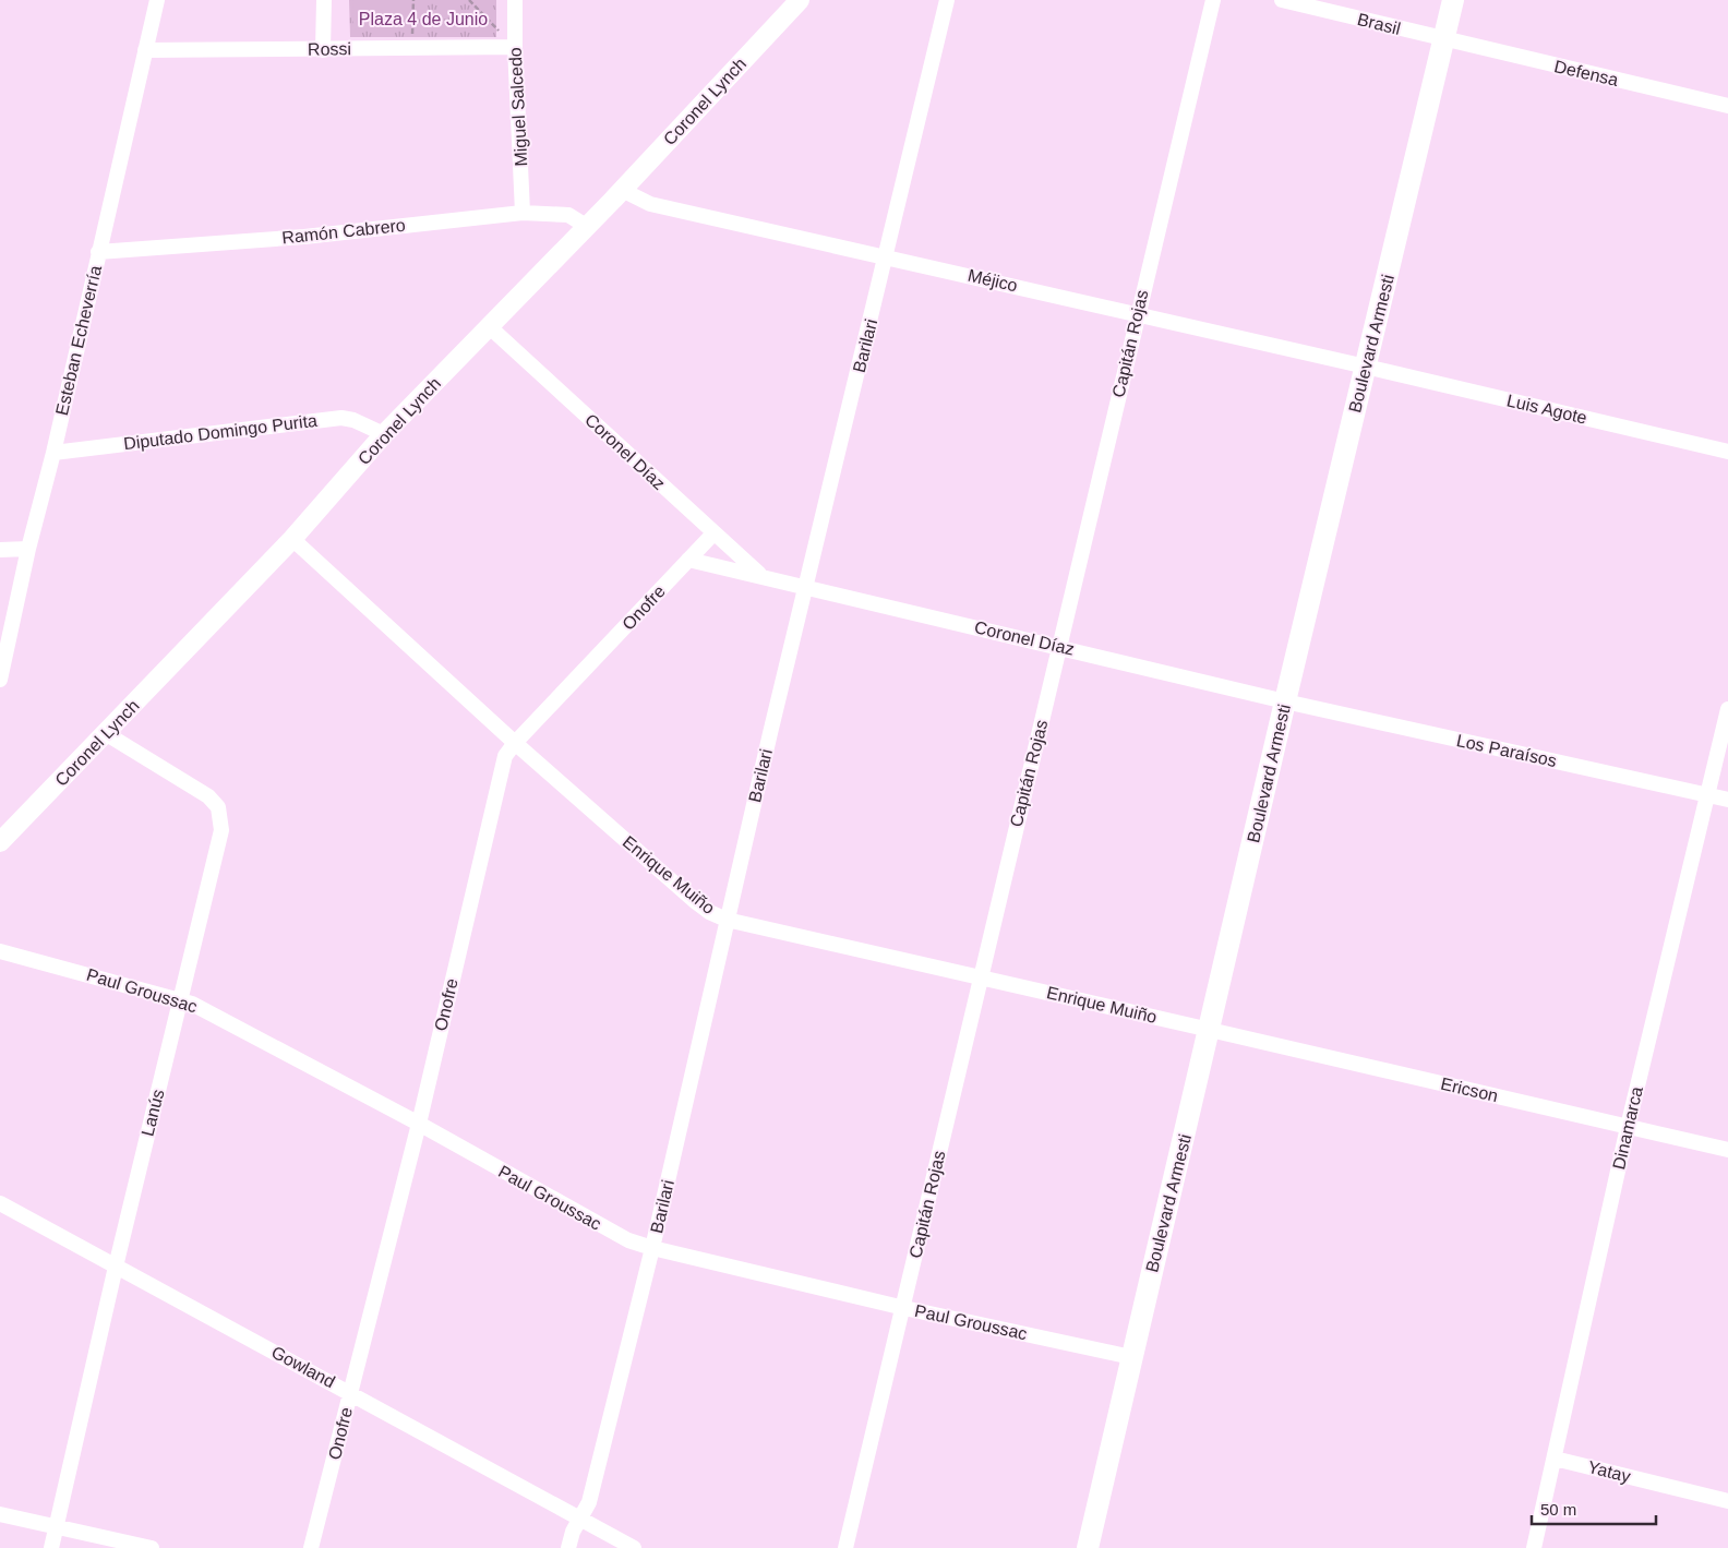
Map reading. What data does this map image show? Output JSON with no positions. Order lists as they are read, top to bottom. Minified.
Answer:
{"streets":{"main road":["Boulevard Armesti"],"street":["Brasil","Rossi","Defensa","Coronel Lynch","Miguel Salcedo","Ramón Cabrero","Méjico","Esteban Echeverría","Capitán Rojas","Barilari","Luis Agote","Diputado Domingo Purita","Coronel Díaz","Onofre","Los Paraísos","Enrique Muiño","Paul Groussac","Ericson","Lanús","Dinamarca","Gowland","Yatay"]},"crossings":[["Brasil","Defensa"],["Brasil","Boulevard Armesti"],["Rossi","Miguel Salcedo"],["Rossi","Esteban Echeverría"],["Defensa","Boulevard Armesti"],["Coronel Lynch","Ramón Cabrero"],["Coronel Lynch","Méjico"],["Coronel Lynch","Diputado Domingo Purita"],["Coronel Lynch","Coronel Díaz"],["Coronel Lynch","Enrique Muiño"],["Coronel Lynch","Lanús"],["Miguel Salcedo","Ramón Cabrero"],["Ramón Cabrero","Esteban Echeverría"],["Méjico","Capitán Rojas"],["Méjico","Boulevard Armesti"],["Méjico","Barilari"],["Méjico","Luis Agote"],["Esteban Echeverría","Diputado Domingo Purita"],["Capitán Rojas","Coronel Díaz"],["Capitán Rojas","Enrique Muiño"],["Capitán Rojas","Paul Groussac"],["Boulevard Armesti","Luis Agote"],["Boulevard Armesti","Coronel Díaz"],["Boulevard Armesti","Los Paraísos"],["Boulevard Armesti","Enrique Muiño"],["Boulevard Armesti","Paul Groussac"],["Boulevard Armesti","Ericson"],["Barilari","Coronel Díaz"],["Barilari","Enrique Muiño"],["Barilari","Paul Groussac"],["Barilari","Gowland"],["Coronel Díaz","Onofre"],["Coronel Díaz","Los Paraísos"],["Onofre","Enrique Muiño"],["Onofre","Paul Groussac"],["Onofre","Gowland"],["Los Paraísos","Dinamarca"],["Enrique Muiño","Ericson"],["Paul Groussac","Lanús"],["Ericson","Dinamarca"],["Lanús","Gowland"],["Dinamarca","Yatay"]],"parks":["Plaza 4 de Junio"],"scale_bar":"50 m"}
